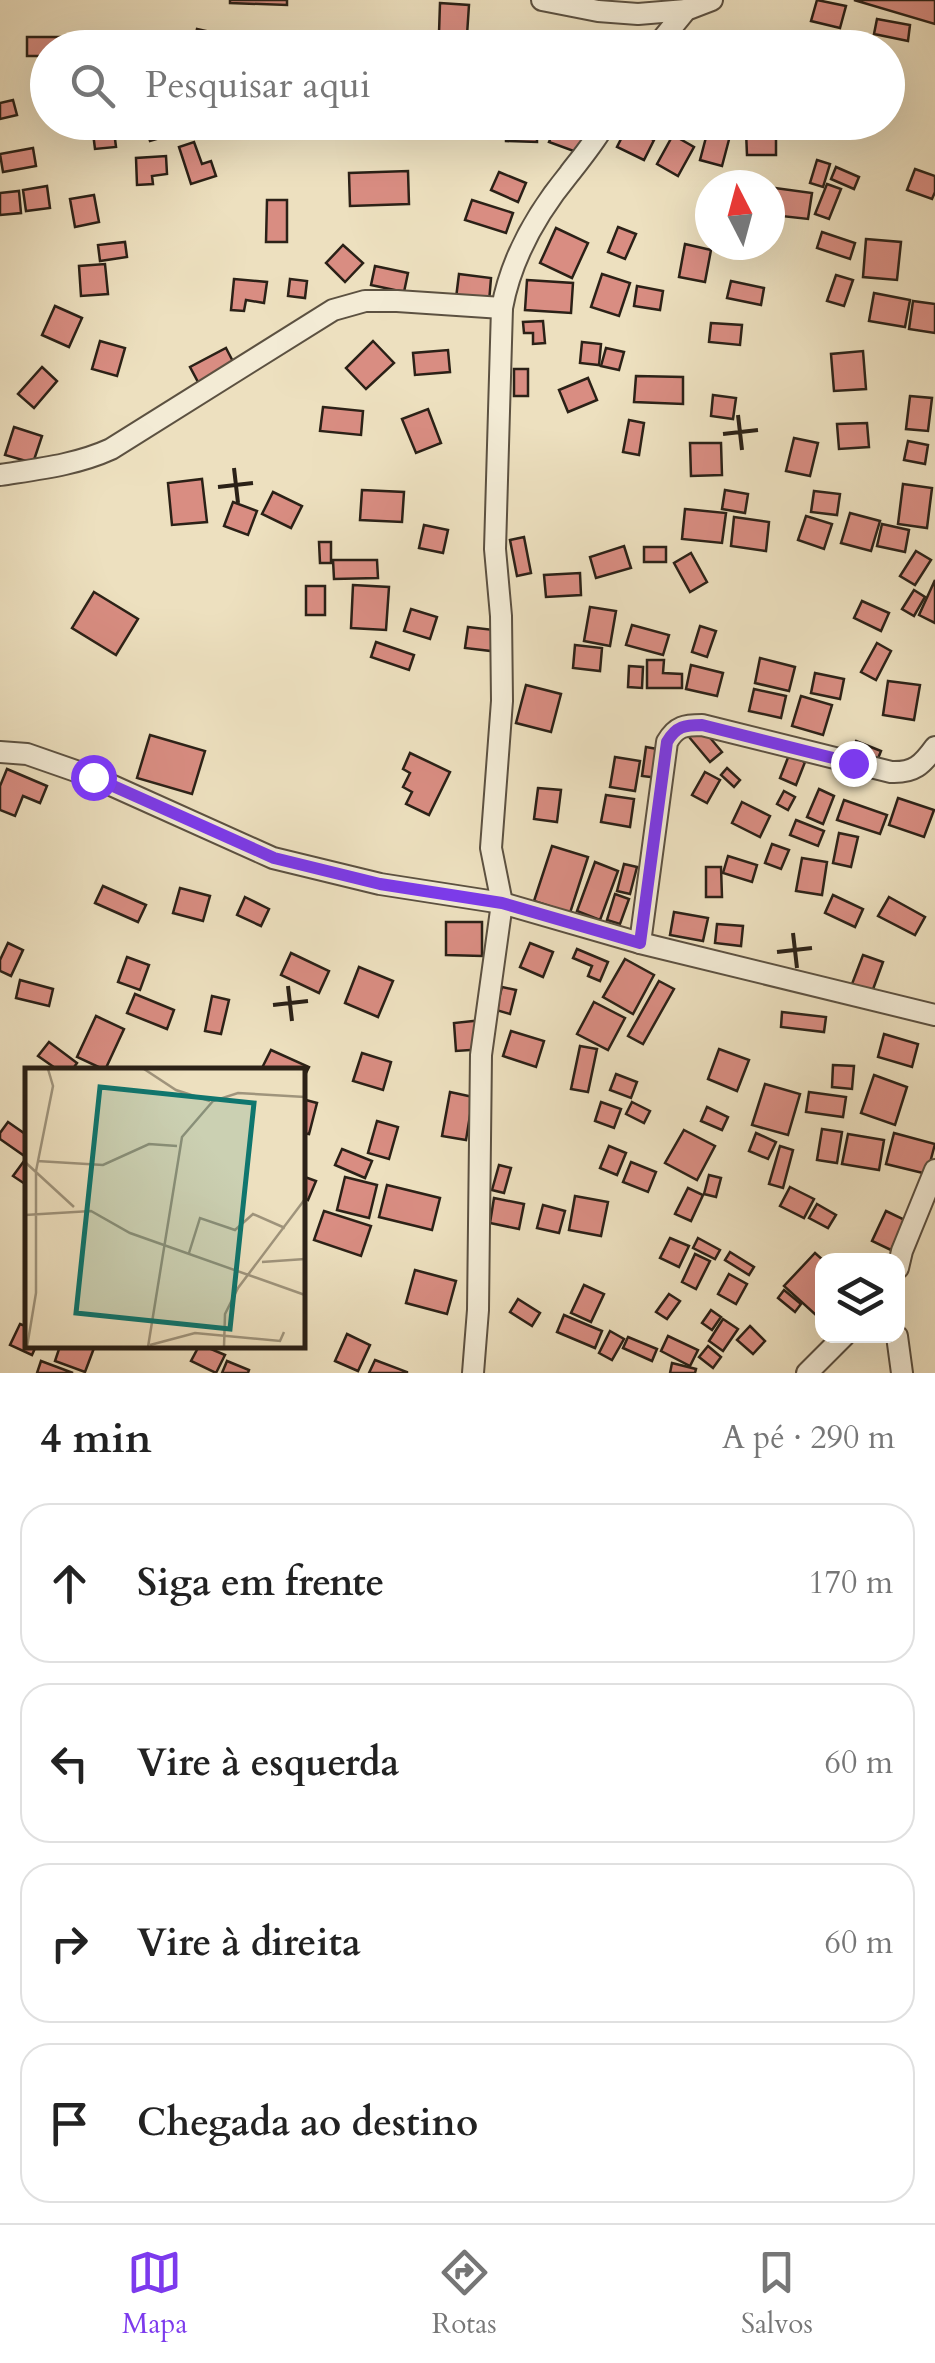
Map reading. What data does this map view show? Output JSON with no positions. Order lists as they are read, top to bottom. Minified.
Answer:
{"north":"top","page":{"search":"Pesquisar aqui","heading":["4 min","A pé · 290 m"],"list":[["Siga em frente","170 m"],["Vire à esquerda","60 m"],["Vire à direita","60 m"],"Chegada ao destino"],"nav":["Mapa","Rotas","Salvos"]}}
